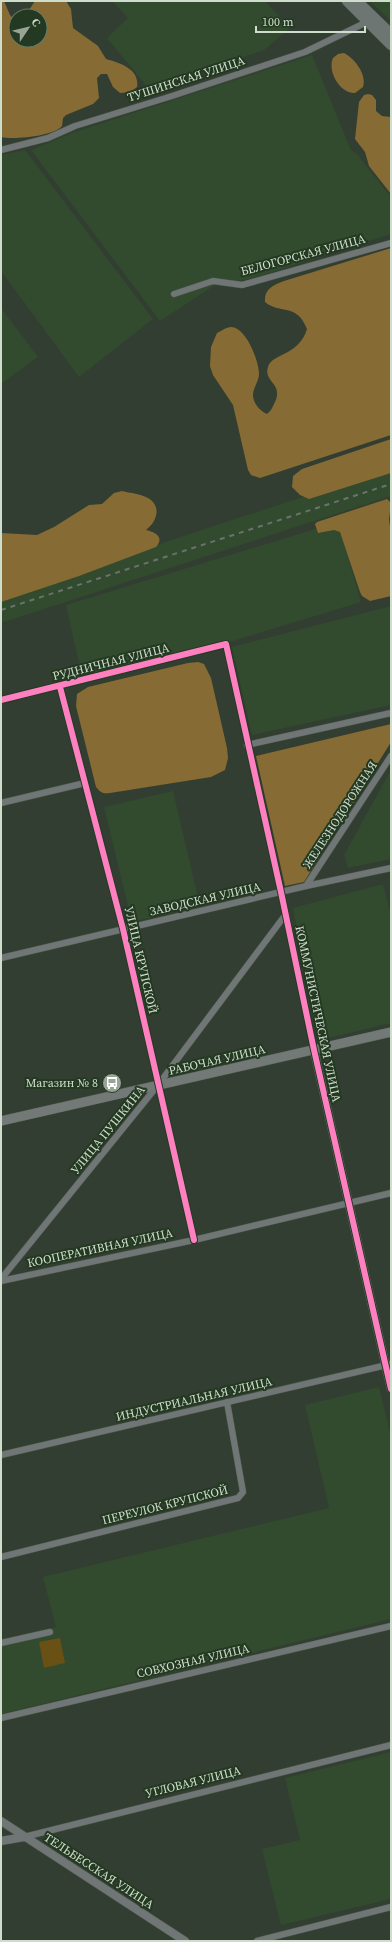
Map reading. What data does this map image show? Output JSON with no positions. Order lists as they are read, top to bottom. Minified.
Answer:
{"streets":{"main road":["РАБОЧАЯ УЛИЦА"],"street":["ТУШИНСКАЯ УЛИЦА","БЕЛОГОРСКАЯ УЛИЦА","РУДНИЧНАЯ УЛИЦА","ЖЕЛЕЗНОДОРОЖНАЯ","ЗАВОДСКАЯ УЛИЦА","УЛИЦА КРУПСКОЙ","КОММУНИСТИЧЕСКАЯ УЛИЦА","УЛИЦА ПУШКИНА","КООПЕРАТИВНАЯ УЛИЦА","ИНДУСТРИАЛЬНАЯ УЛИЦА","ПЕРЕУЛОК КРУПСКОЙ","СОВХОЗНАЯ УЛИЦА","УГЛОВАЯ УЛИЦА","ТЕЛЬБЕССКАЯ УЛИЦА"]},"crossings":[["РУДНИЧНАЯ УЛИЦА","УЛИЦА КРУПСКОЙ"],["РУДНИЧНАЯ УЛИЦА","КОММУНИСТИЧЕСКАЯ УЛИЦА"],["ЖЕЛЕЗНОДОРОЖНАЯ","ЗАВОДСКАЯ УЛИЦА"],["ЗАВОДСКАЯ УЛИЦА","УЛИЦА КРУПСКОЙ"],["ЗАВОДСКАЯ УЛИЦА","КОММУНИСТИЧЕСКАЯ УЛИЦА"],["УЛИЦА КРУПСКОЙ","РАБОЧАЯ УЛИЦА"],["УЛИЦА КРУПСКОЙ","УЛИЦА ПУШКИНА"],["УЛИЦА КРУПСКОЙ","КООПЕРАТИВНАЯ УЛИЦА"],["КОММУНИСТИЧЕСКАЯ УЛИЦА","РАБОЧАЯ УЛИЦА"],["КОММУНИСТИЧЕСКАЯ УЛИЦА","УЛИЦА ПУШКИНА"],["КОММУНИСТИЧЕСКАЯ УЛИЦА","КООПЕРАТИВНАЯ УЛИЦА"],["КОММУНИСТИЧЕСКАЯ УЛИЦА","ИНДУСТРИАЛЬНАЯ УЛИЦА"],["РАБОЧАЯ УЛИЦА","УЛИЦА ПУШКИНА"],["УЛИЦА ПУШКИНА","КООПЕРАТИВНАЯ УЛИЦА"],["ИНДУСТРИАЛЬНАЯ УЛИЦА","ПЕРЕУЛОК КРУПСКОЙ"],["УГЛОВАЯ УЛИЦА","ТЕЛЬБЕССКАЯ УЛИЦА"]],"places":{"bus stop":["Магазин № 8"]},"scale_bar":"100 m","north":"top right"}
